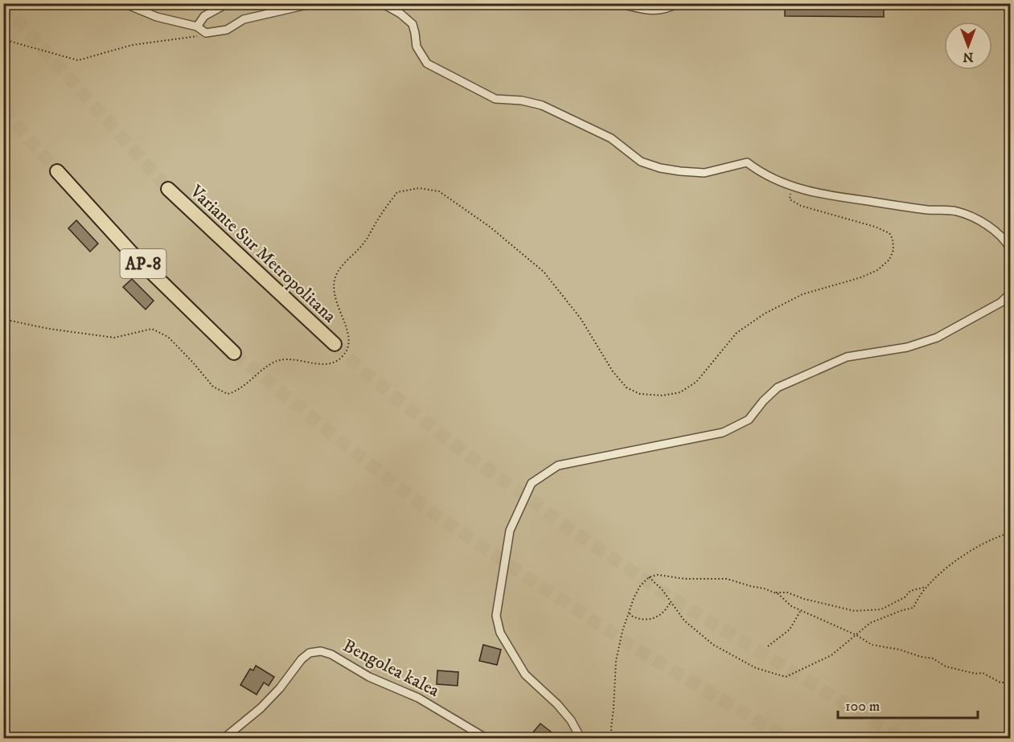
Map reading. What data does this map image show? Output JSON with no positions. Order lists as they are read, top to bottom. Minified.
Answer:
{"streets":{"highway":["Variante Sur Metropolitana","AP-8"],"street":["Bengolea kalea"]},"scale_bar":"100 m","north":"bottom"}
